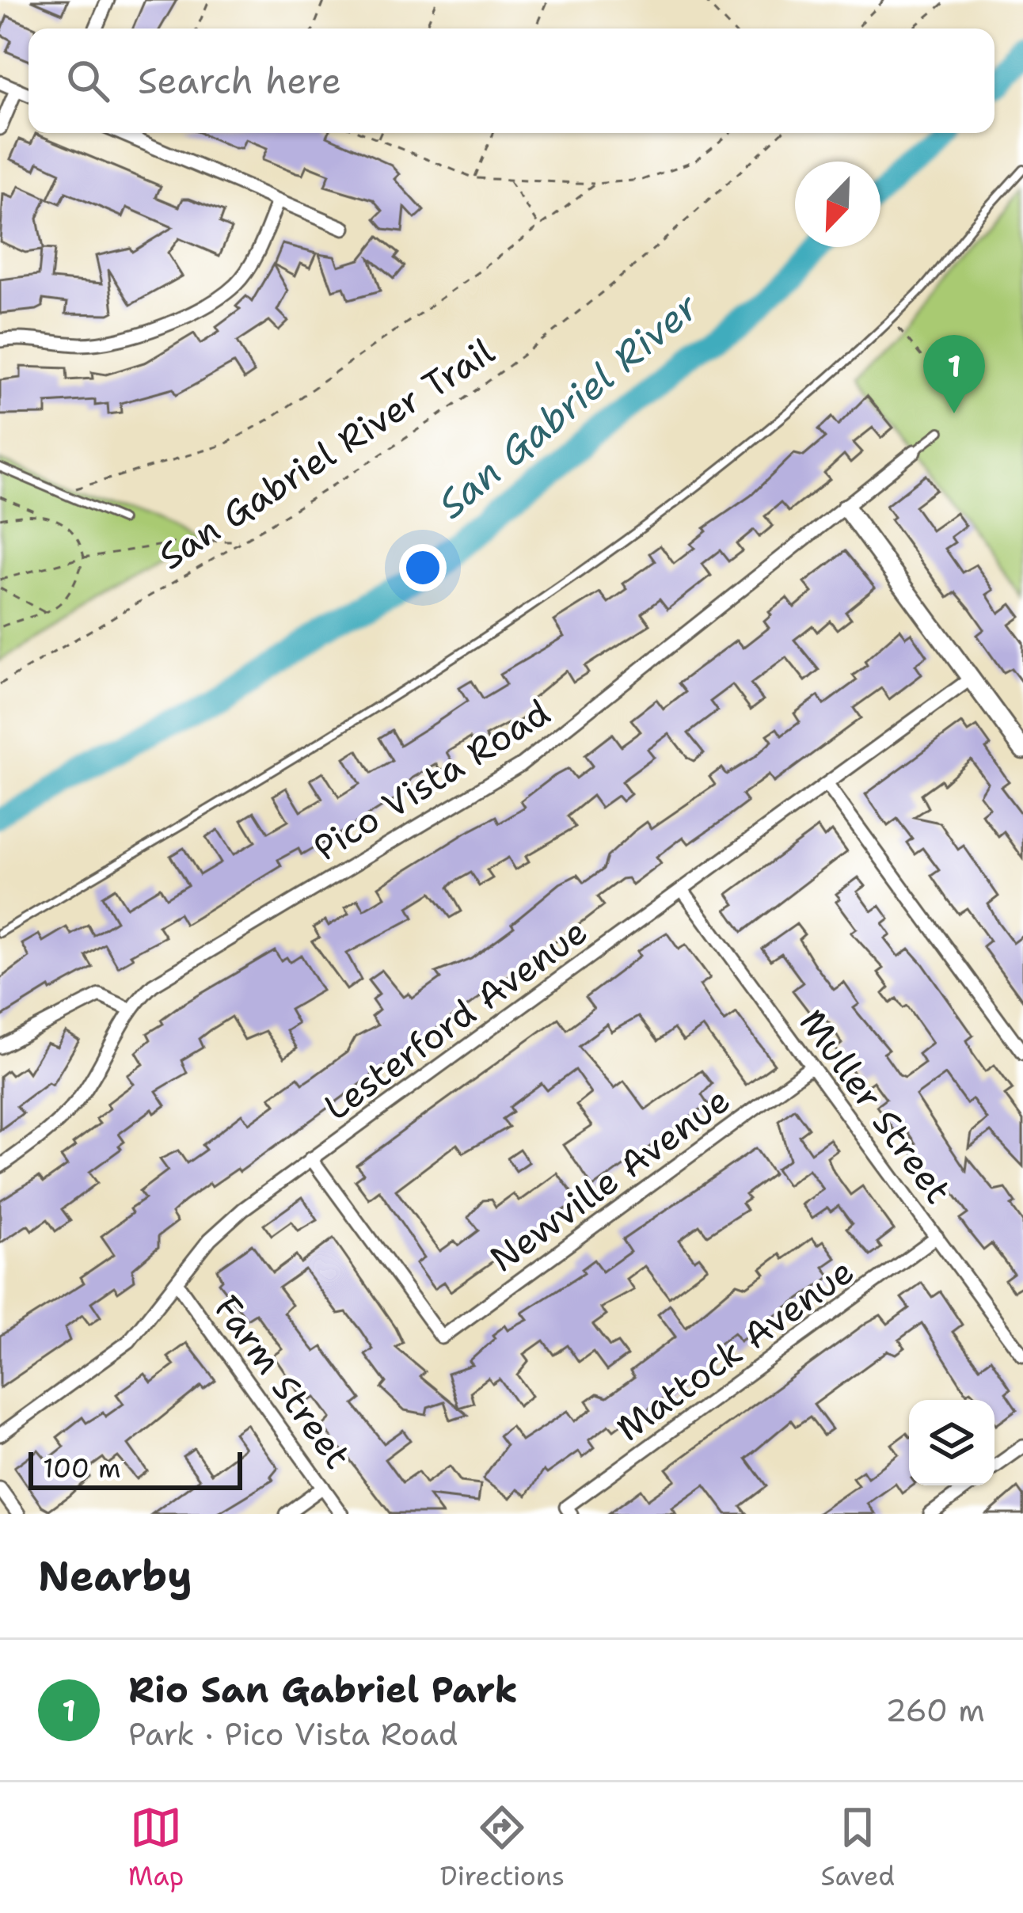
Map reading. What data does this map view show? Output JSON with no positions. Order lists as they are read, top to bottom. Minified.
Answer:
{"streets":{"street":["Pico Vista Road","Lesterford Avenue","Muller Street","Newville Avenue","Mattock Avenue","Farm Street"],"path":["San Gabriel River Trail"]},"crossings":[["Lesterford Avenue","Muller Street"],["Lesterford Avenue","Newville Avenue"],["Lesterford Avenue","Farm Street"],["Muller Street","Newville Avenue"],["Muller Street","Mattock Avenue"]],"water":["San Gabriel River"],"scale_bar":"100 m","north":"bottom left","page":{"search":"Search here","pins":"1","scale":"100 m","heading":"Nearby","list":[{"mark":"1","name":"Rio San Gabriel Park","note":"Park · Pico Vista Road","value":"260 m"}],"nav":["Map","Directions","Saved"]}}
